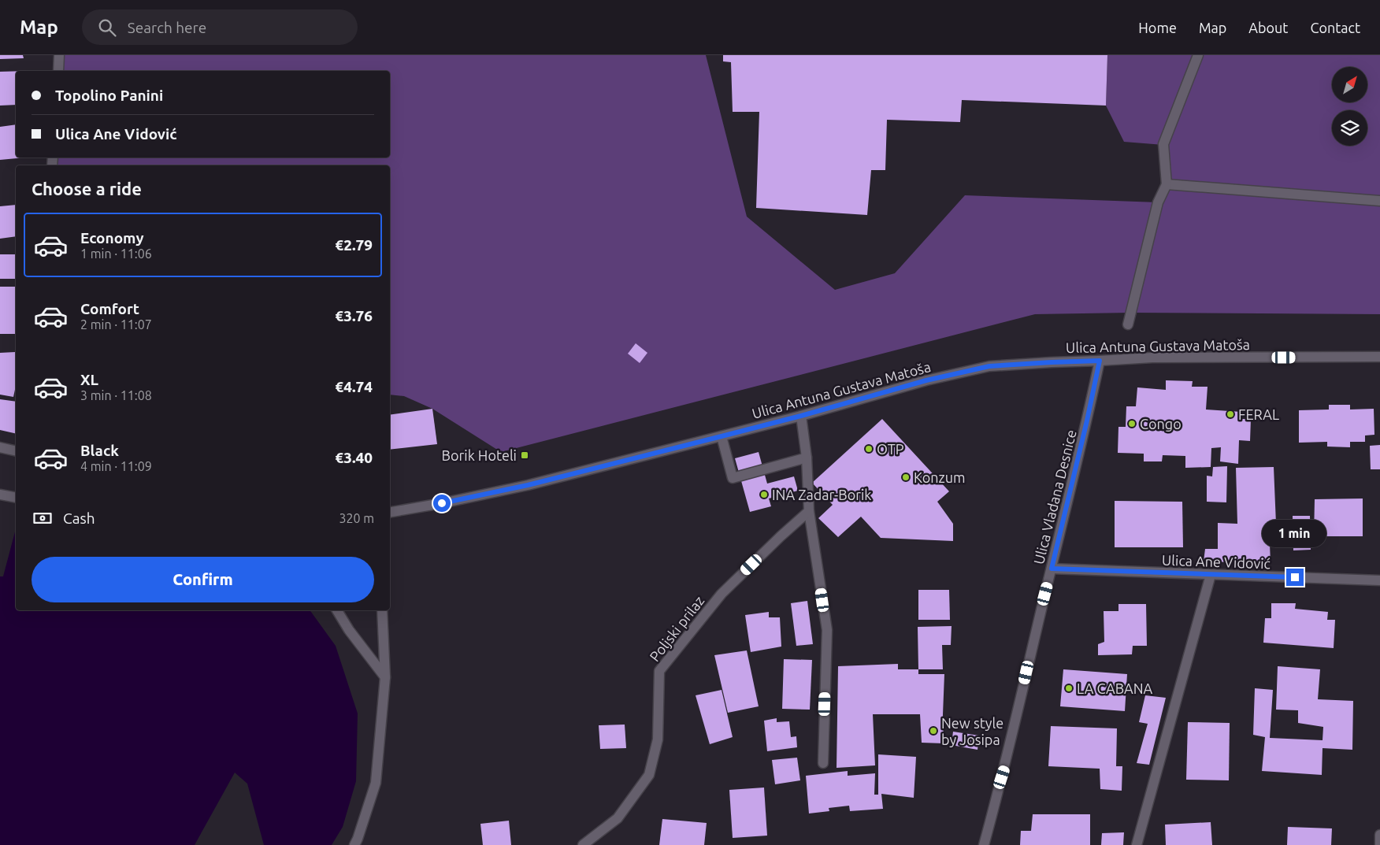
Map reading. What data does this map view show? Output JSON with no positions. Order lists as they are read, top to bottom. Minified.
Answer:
{"streets":{"street":["Ulica Antuna Gustava Matoša","Ulica Vladana Desnice","Ulica Ane Vidović","Poljski prilaz"]},"crossings":[["Ulica Antuna Gustava Matoša","Ulica Vladana Desnice"],["Ulica Vladana Desnice","Ulica Ane Vidović"]],"places":{"other":["FERAL","Congo","OTP","Konzum","INA Zadar-Borik","LA CABANA","New style by Josipa"],"transit":["Borik Hoteli"]},"north":"top right","page":{"header":"Map","search":"Search here","nav":["Home","Map","About","Contact"],"banner":["Topolino Panini","Ulica Ane Vidović"],"heading":"Choose a ride","list":[{"name":"Economy","note":"1 min · 11:06","value":"€2.79"},{"name":"Comfort","note":"2 min · 11:07","value":"€3.76"},{"name":"XL","note":"3 min · 11:08","value":"€4.74"},{"name":"Black","note":"4 min · 11:09","value":"€3.40"}],"pay":["Cash","320 m"],"bubble":"1 min","buttons":"Confirm"}}
